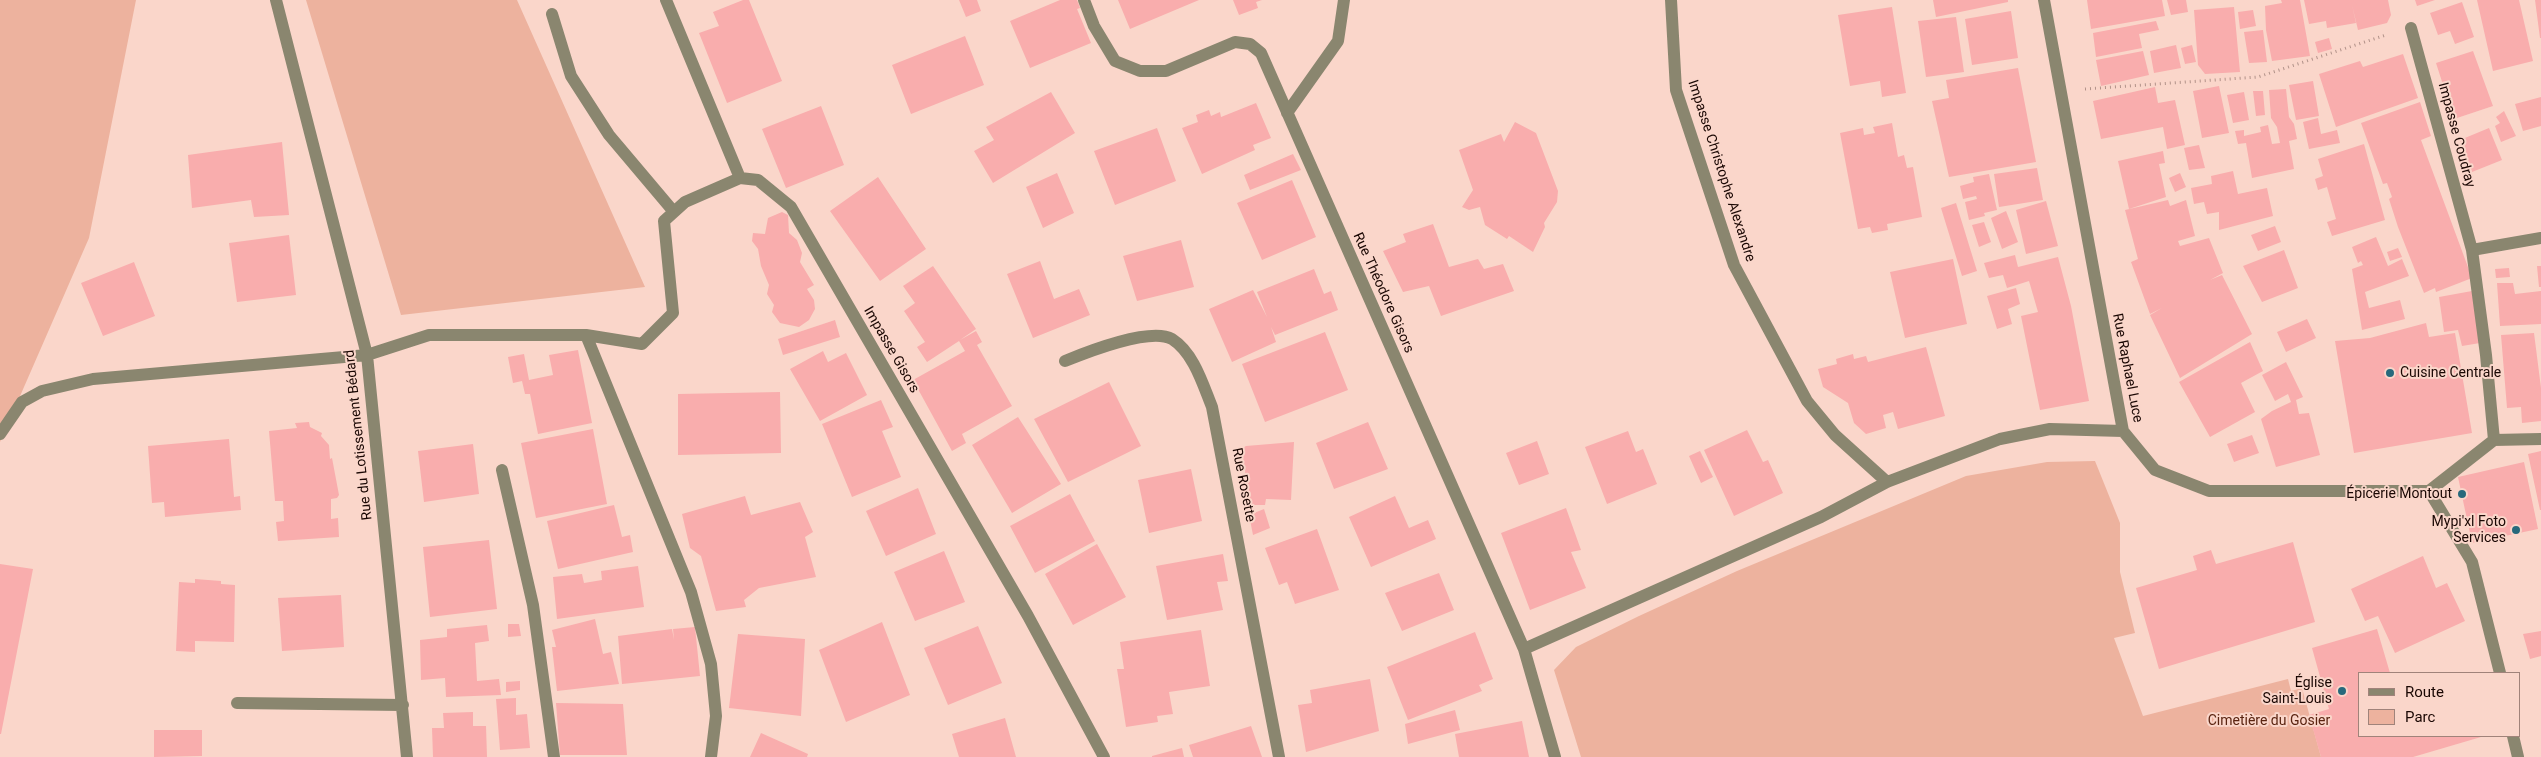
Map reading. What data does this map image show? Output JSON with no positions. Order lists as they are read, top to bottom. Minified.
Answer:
{"streets":{"street":["Impasse Coudray","Impasse Christophe Alexandre","Rue Théodore Gisors","Impasse Gisors","Rue Raphael Luce","Rue du Lotissement Bédard","Rue Rosette"]},"parks":["Cimetière du Gosier"],"places":["Cuisine Centrale","Épicerie Montout","Mypi'xl Foto Services","Église Saint-Louis"],"legend":["Route","Parc"]}
